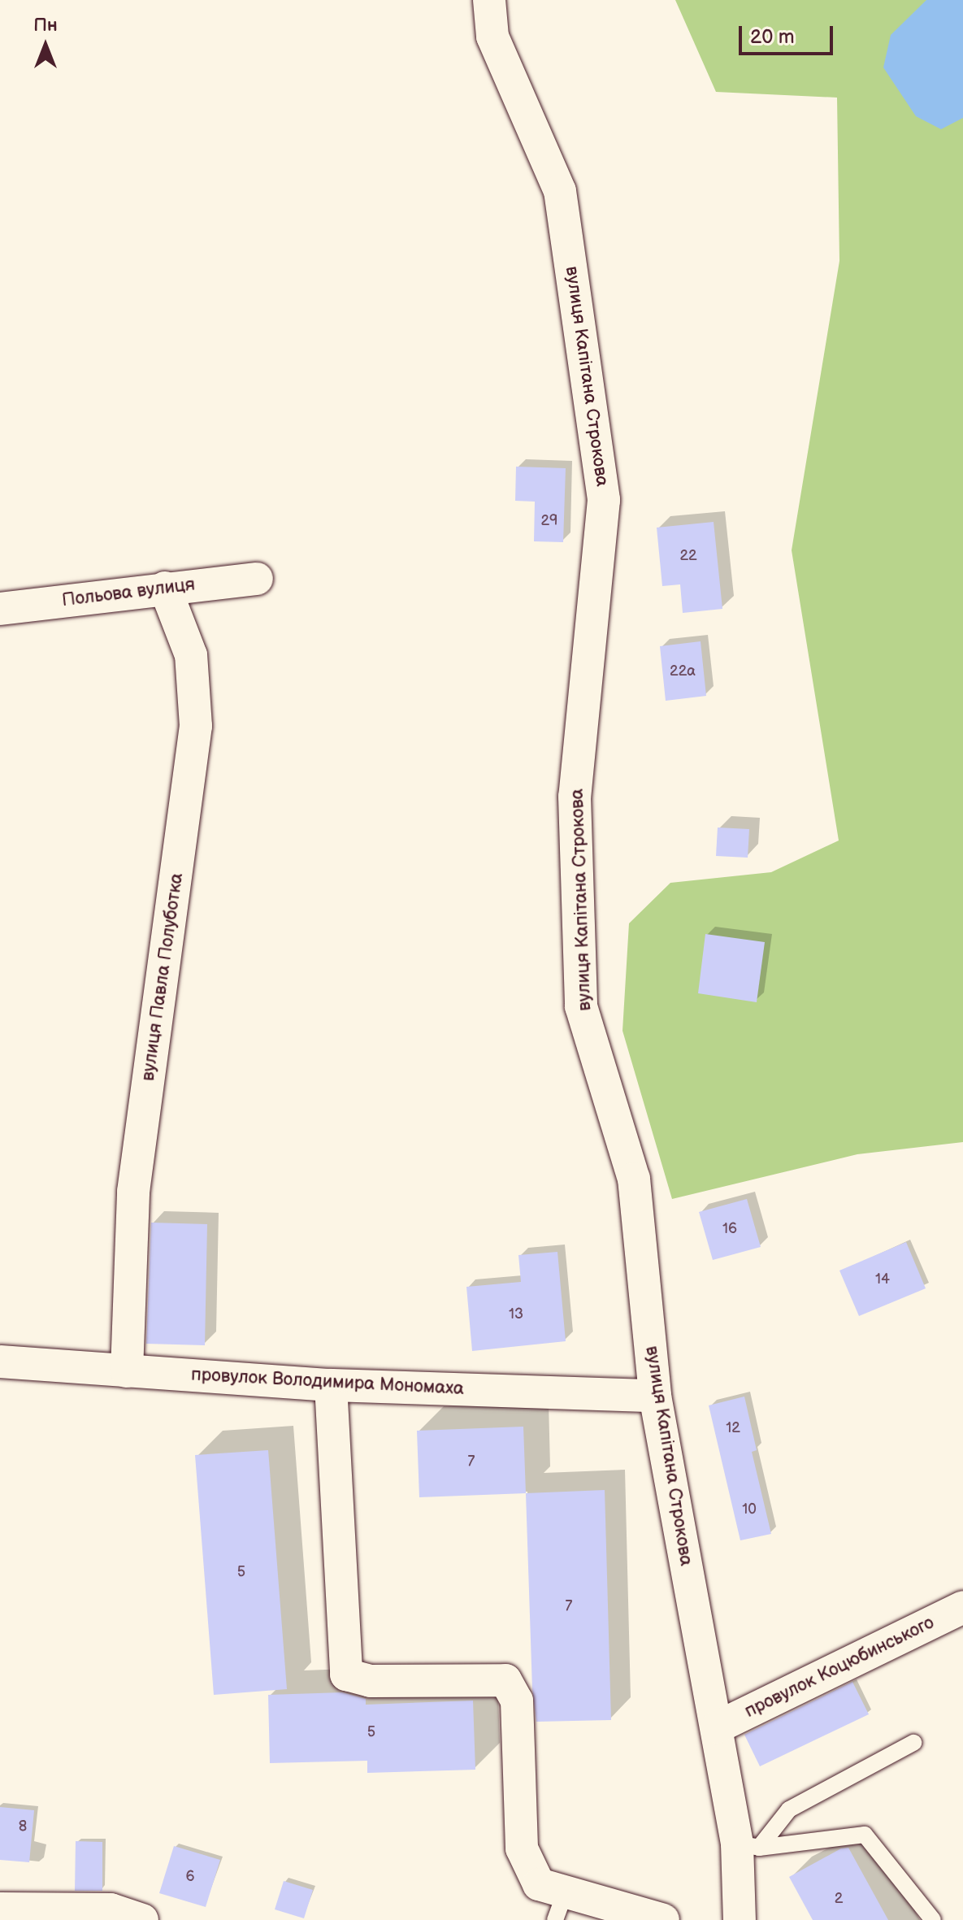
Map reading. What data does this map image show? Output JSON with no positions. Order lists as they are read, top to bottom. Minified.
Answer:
{"streets":{"street":["вулиця Капітана Строкова","Польова вулиця","вулиця Павла Полуботка","провулок Володимира Мономаха","провулок Коцюбинського"]},"crossings":[["вулиця Капітана Строкова","провулок Володимира Мономаха"],["вулиця Капітана Строкова","провулок Коцюбинського"],["Польова вулиця","вулиця Павла Полуботка"],["вулиця Павла Полуботка","провулок Володимира Мономаха"]],"house_numbers":["29","22","22а","16","14","13","12","7","10","5","7","5","8","6","2"],"scale_bar":"20 m","north":"top"}
